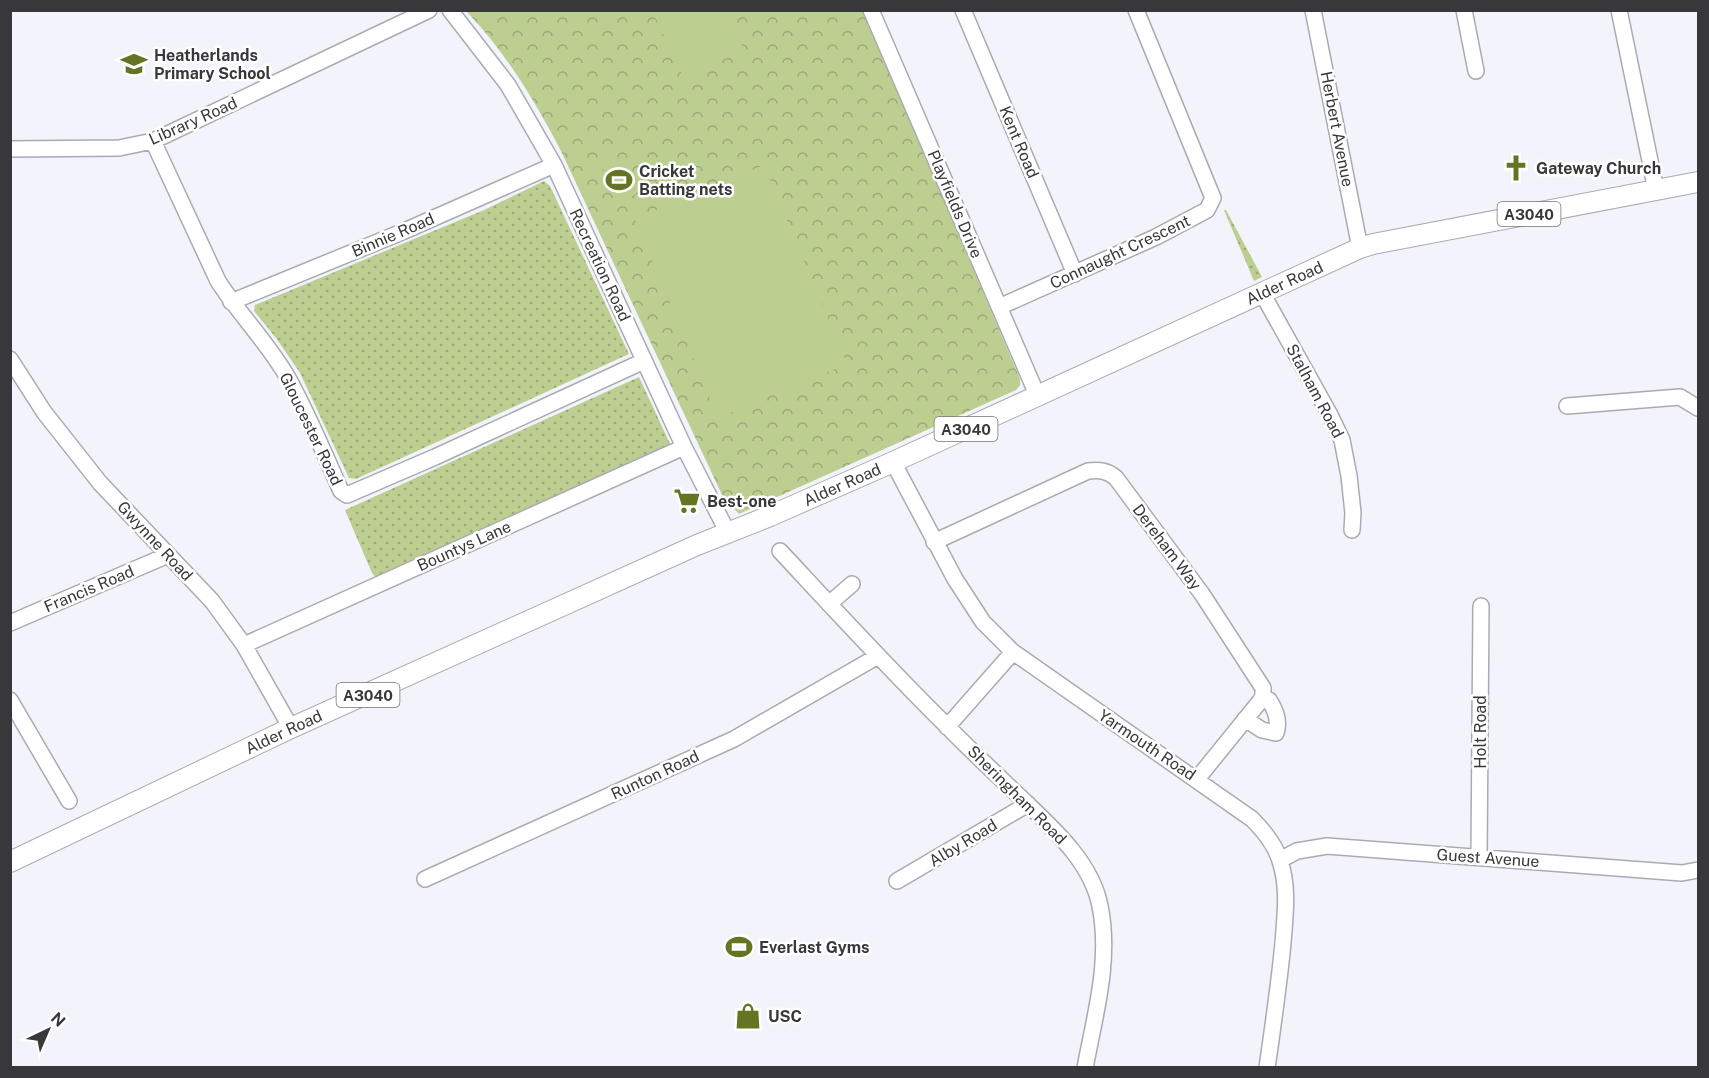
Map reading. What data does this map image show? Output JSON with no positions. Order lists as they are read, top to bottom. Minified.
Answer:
{"streets":{"main road":["A3040","Alder Road"],"street":["Library Road","Herbert Avenue","Kent Road","Playfields Drive","Binnie Road","Connaught Crescent","Recreation Road","Stalham Road","Gloucester Road","Gwynne Road","Bountys Lane","Dereham Way","Francis Road","Holt Road","Yarmouth Road","Runton Road","Sheringham Road","Alby Road","Guest Avenue"]},"crossings":[["Library Road","Gloucester Road"],["Herbert Avenue","Alder Road"],["Kent Road","Connaught Crescent"],["Playfields Drive","Connaught Crescent"],["Playfields Drive","Alder Road"],["Binnie Road","Recreation Road"],["Binnie Road","Gloucester Road"],["Recreation Road","Alder Road"],["Recreation Road","Gloucester Road"],["Recreation Road","Bountys Lane"],["Alder Road","Stalham Road"],["Alder Road","Gwynne Road"],["Alder Road","Yarmouth Road"],["Gwynne Road","Bountys Lane"],["Gwynne Road","Francis Road"],["Dereham Way","Yarmouth Road"],["Holt Road","Guest Avenue"],["Yarmouth Road","Guest Avenue"],["Runton Road","Sheringham Road"],["Sheringham Road","Alby Road"]],"places":{"school or university":["Heatherlands Primary School"],"church":["Gateway Church"],"sports":["Cricket Batting nets","Everlast Gyms"],"supermarket":["Best-one"],"shop":["USC"]},"north":"top right"}
